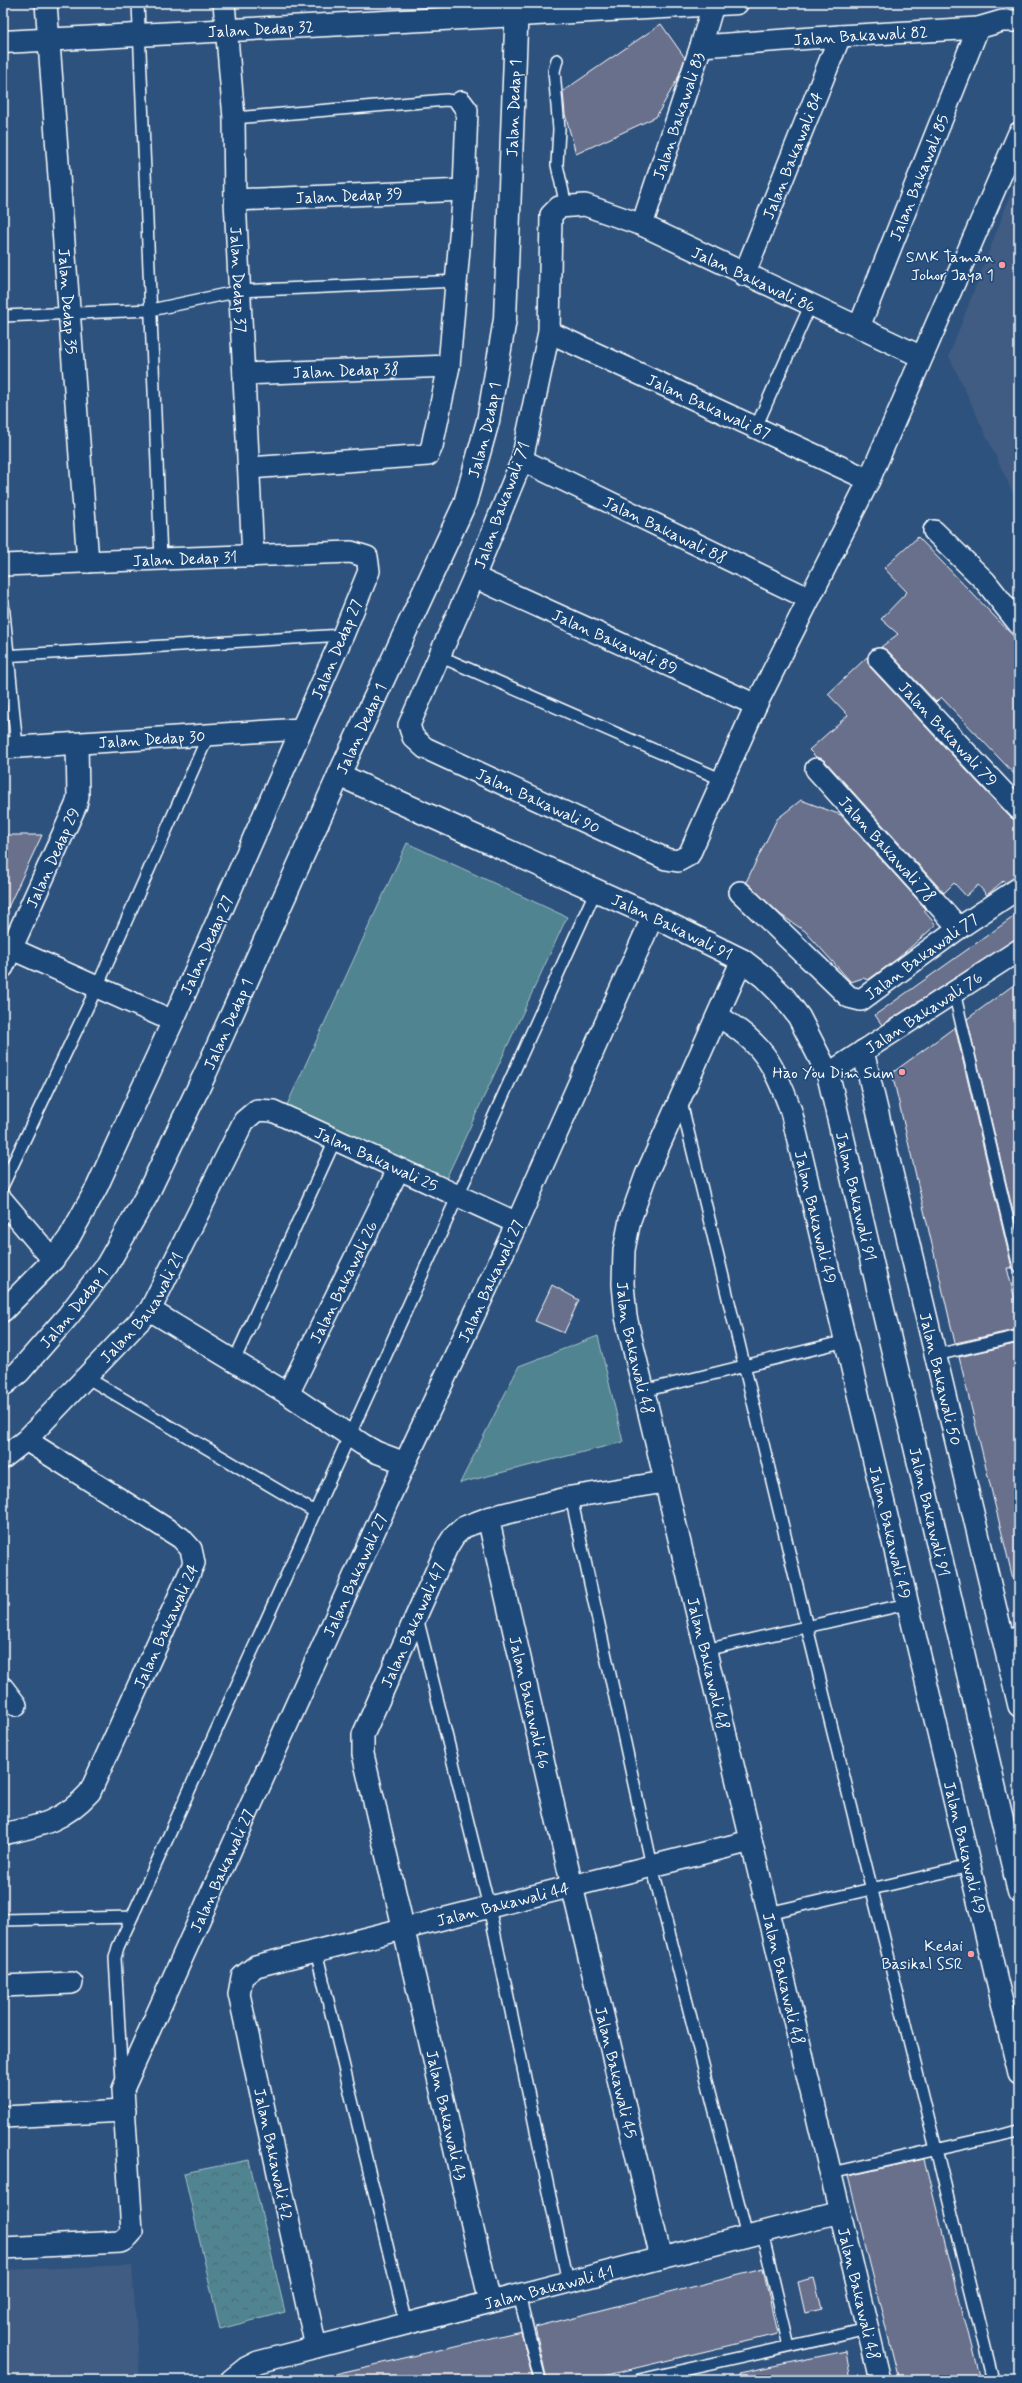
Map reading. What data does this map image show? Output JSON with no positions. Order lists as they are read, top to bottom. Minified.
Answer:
{"streets":{"main road":["Jalan Dedap 32","Jalan Dedap 1","Jalan Bakawali 91"],"street":["Jalan Bakawali 82","Jalan Bakawali 83","Jalan Bakawali 84","Jalan Bakawali 85","Jalan Dedap 39","Jalan Bakawali 86","Jalan Dedap 37","Jalan Dedap 35","Jalan Dedap 38","Jalan Bakawali 87","Jalan Bakawali 71","Jalan Bakawali 88","Jalan Dedap 31","Jalan Bakawali 89","Jalan Dedap 27","Jalan Bakawali 79","Jalan Dedap 30","Jalan Bakawali 90","Jalan Bakawali 78","Jalan Dedap 29","Jalan Bakawali 77","Jalan Bakawali 76","Jalan Bakawali 25","Jalan Bakawali 49","Jalan Bakawali 27","Jalan Bakawali 26","Jalan Bakawali 21","Jalan Bakawali 48","Jalan Bakawali 50","Jalan Bakawali 24","Jalan Bakawali 47","Jalan Bakawali 46","Jalan Bakawali 44","Jalan Bakawali 45","Jalan Bakawali 43","Jalan Bakawali 42","Jalan Bakawali 41"]},"crossings":[["Jalan Dedap 32","Jalan Dedap 1"],["Jalan Dedap 32","Jalan Bakawali 83"],["Jalan Dedap 32","Jalan Dedap 37"],["Jalan Dedap 32","Jalan Dedap 35"],["Jalan Bakawali 82","Jalan Bakawali 83"],["Jalan Bakawali 82","Jalan Bakawali 84"],["Jalan Bakawali 82","Jalan Bakawali 85"],["Jalan Dedap 1","Jalan Bakawali 91"],["Jalan Bakawali 83","Jalan Bakawali 86"],["Jalan Bakawali 84","Jalan Bakawali 86"],["Jalan Bakawali 85","Jalan Bakawali 86"],["Jalan Dedap 39","Jalan Dedap 37"],["Jalan Bakawali 86","Jalan Bakawali 71"],["Jalan Dedap 37","Jalan Dedap 38"],["Jalan Dedap 37","Jalan Dedap 31"],["Jalan Dedap 35","Jalan Dedap 31"],["Jalan Bakawali 87","Jalan Bakawali 71"],["Jalan Bakawali 71","Jalan Bakawali 88"],["Jalan Bakawali 71","Jalan Bakawali 89"],["Jalan Bakawali 71","Jalan Bakawali 90"],["Jalan Dedap 31","Jalan Dedap 27"],["Jalan Dedap 27","Jalan Dedap 30"],["Jalan Dedap 30","Jalan Dedap 29"],["Jalan Bakawali 78","Jalan Bakawali 77"],["Jalan Bakawali 91","Jalan Bakawali 76"],["Jalan Bakawali 91","Jalan Bakawali 27"],["Jalan Bakawali 91","Jalan Bakawali 48"],["Jalan Bakawali 76","Jalan Bakawali 50"],["Jalan Bakawali 25","Jalan Bakawali 27"],["Jalan Bakawali 25","Jalan Bakawali 26"],["Jalan Bakawali 25","Jalan Bakawali 21"],["Jalan Bakawali 49","Jalan Bakawali 48"],["Jalan Bakawali 21","Jalan Bakawali 24"],["Jalan Bakawali 48","Jalan Bakawali 47"],["Jalan Bakawali 48","Jalan Bakawali 44"],["Jalan Bakawali 48","Jalan Bakawali 41"],["Jalan Bakawali 47","Jalan Bakawali 46"],["Jalan Bakawali 47","Jalan Bakawali 44"],["Jalan Bakawali 47","Jalan Bakawali 43"],["Jalan Bakawali 46","Jalan Bakawali 44"],["Jalan Bakawali 46","Jalan Bakawali 45"],["Jalan Bakawali 44","Jalan Bakawali 45"],["Jalan Bakawali 44","Jalan Bakawali 43"],["Jalan Bakawali 44","Jalan Bakawali 42"],["Jalan Bakawali 45","Jalan Bakawali 41"],["Jalan Bakawali 43","Jalan Bakawali 41"],["Jalan Bakawali 42","Jalan Bakawali 41"]],"places":["SMK Taman Johor Jaya 1","Hao You Dim Sum","Kedai Basikal SSR"]}
